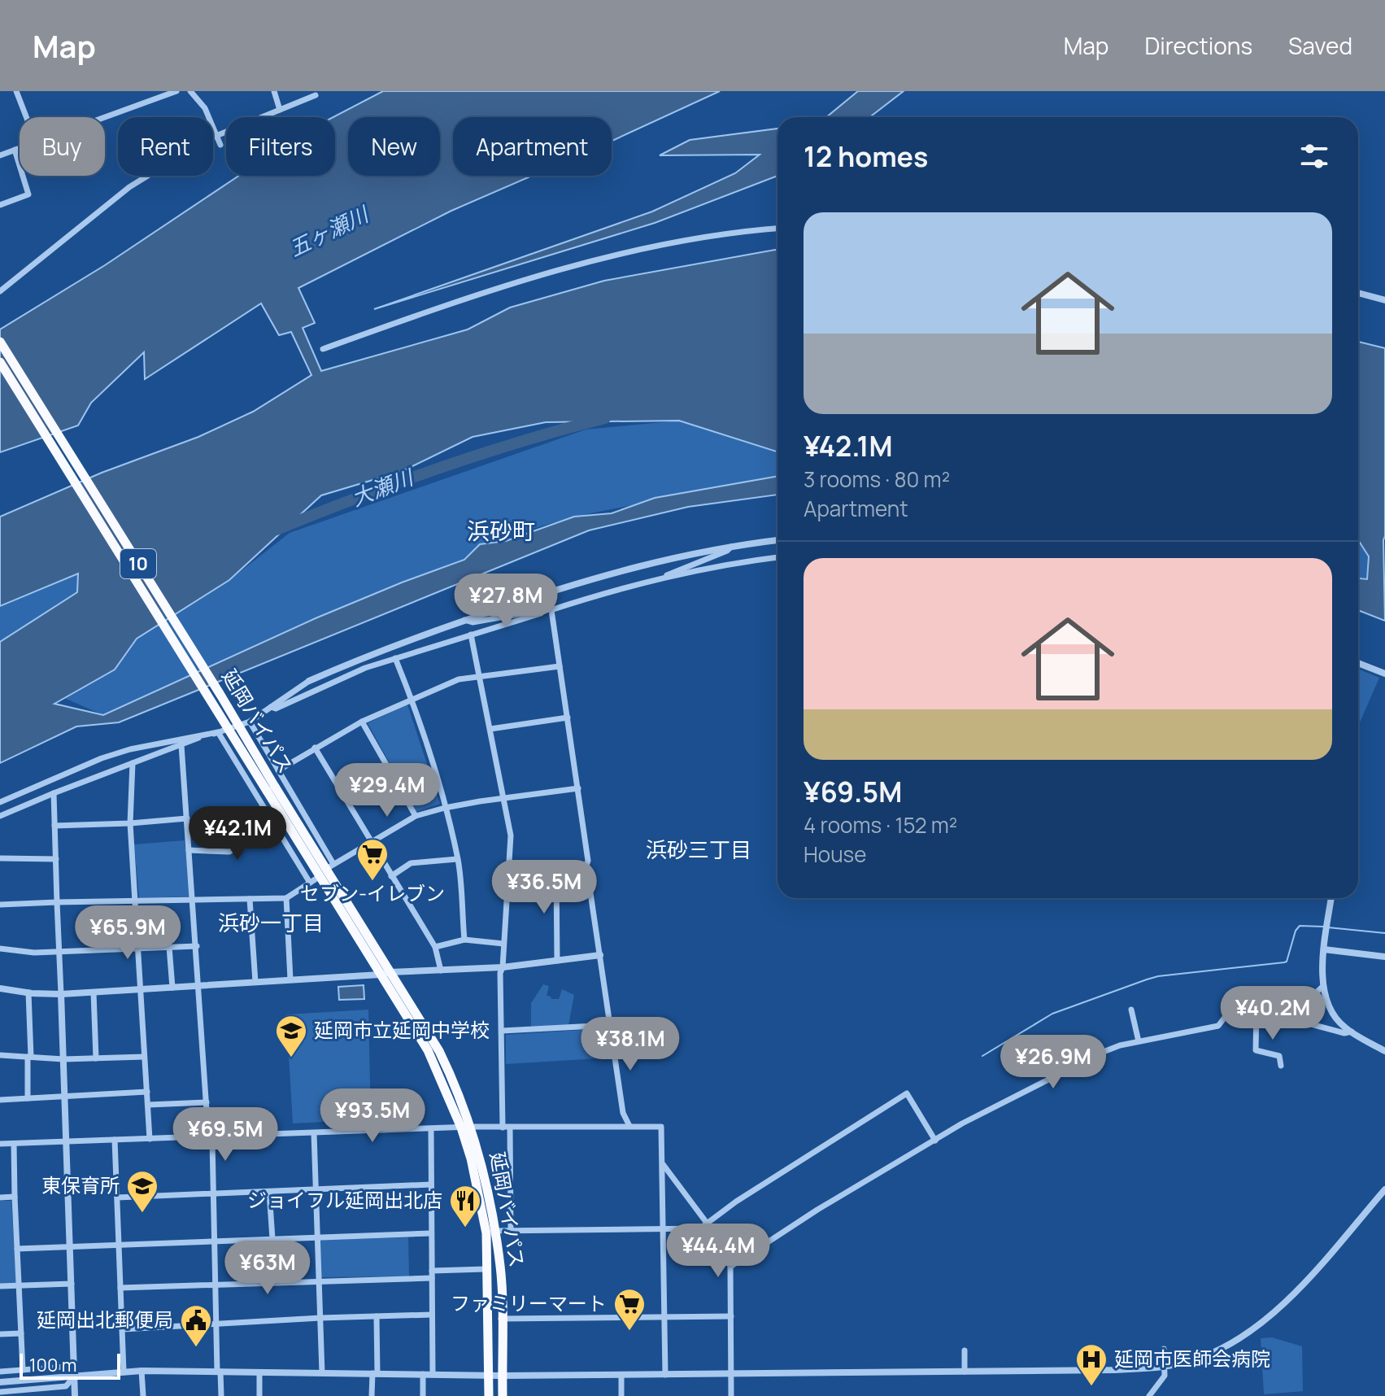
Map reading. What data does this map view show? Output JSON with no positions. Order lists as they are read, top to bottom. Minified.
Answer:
{"streets":{"highway":["10","延岡バイパス"]},"districts":["浜砂町","浜砂三丁目","浜砂一丁目"],"water":["五ヶ瀬川","大瀬川"],"places":{"supermarket":["セブン-イレブン","ファミリーマート"],"school or university":["延岡市立延岡中学校","東保育所"],"restaurant":["ジョイフル延岡出北店"],"public building":["延岡出北郵便局"],"hospital":["延岡市医師会病院"]},"scale_bar":"100 m","page":{"header":"Map","nav":["Map","Directions","Saved"],"chip":["Buy","Rent","Filters","New","Apartment"],"heading":"12 homes","list":[{"name":"¥42.1M","note":"3 rooms · 80 m² · Apartment"},{"name":"¥69.5M","note":"4 rooms · 152 m² · House"}],"price":["¥27.8M","¥29.4M","¥42.1M","¥36.5M","¥65.9M","¥40.2M","¥38.1M","¥26.9M","¥93.5M","¥69.5M","¥44.4M","¥63M"],"scale":"100 m"}}
